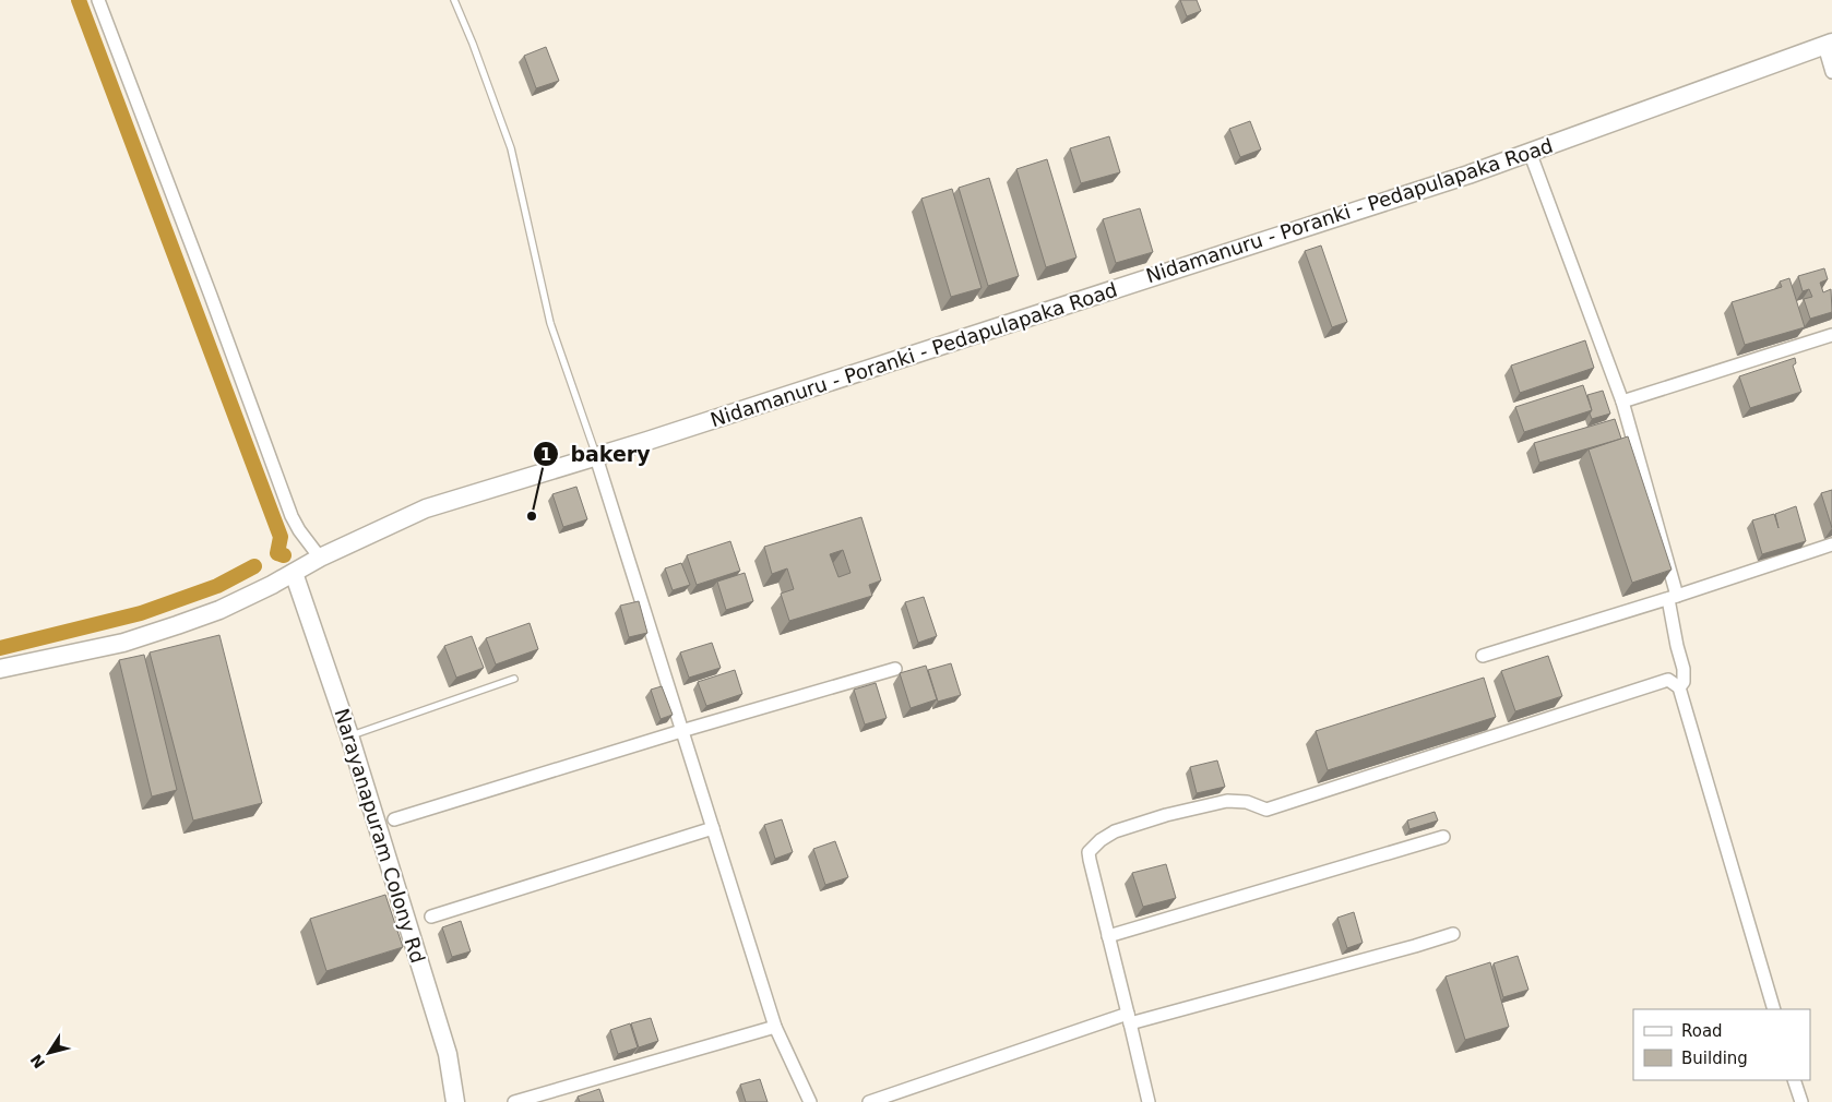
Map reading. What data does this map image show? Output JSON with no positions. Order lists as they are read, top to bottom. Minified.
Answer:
{"streets":{"main road":["Nidamanuru - Poranki - Pedapulapaka Road","Narayanapuram Colony Rd"]},"crossings":[["Nidamanuru - Poranki - Pedapulapaka Road","Narayanapuram Colony Rd"]],"places":["bakery"],"legend":["Road","Building"],"north":"bottom left"}
